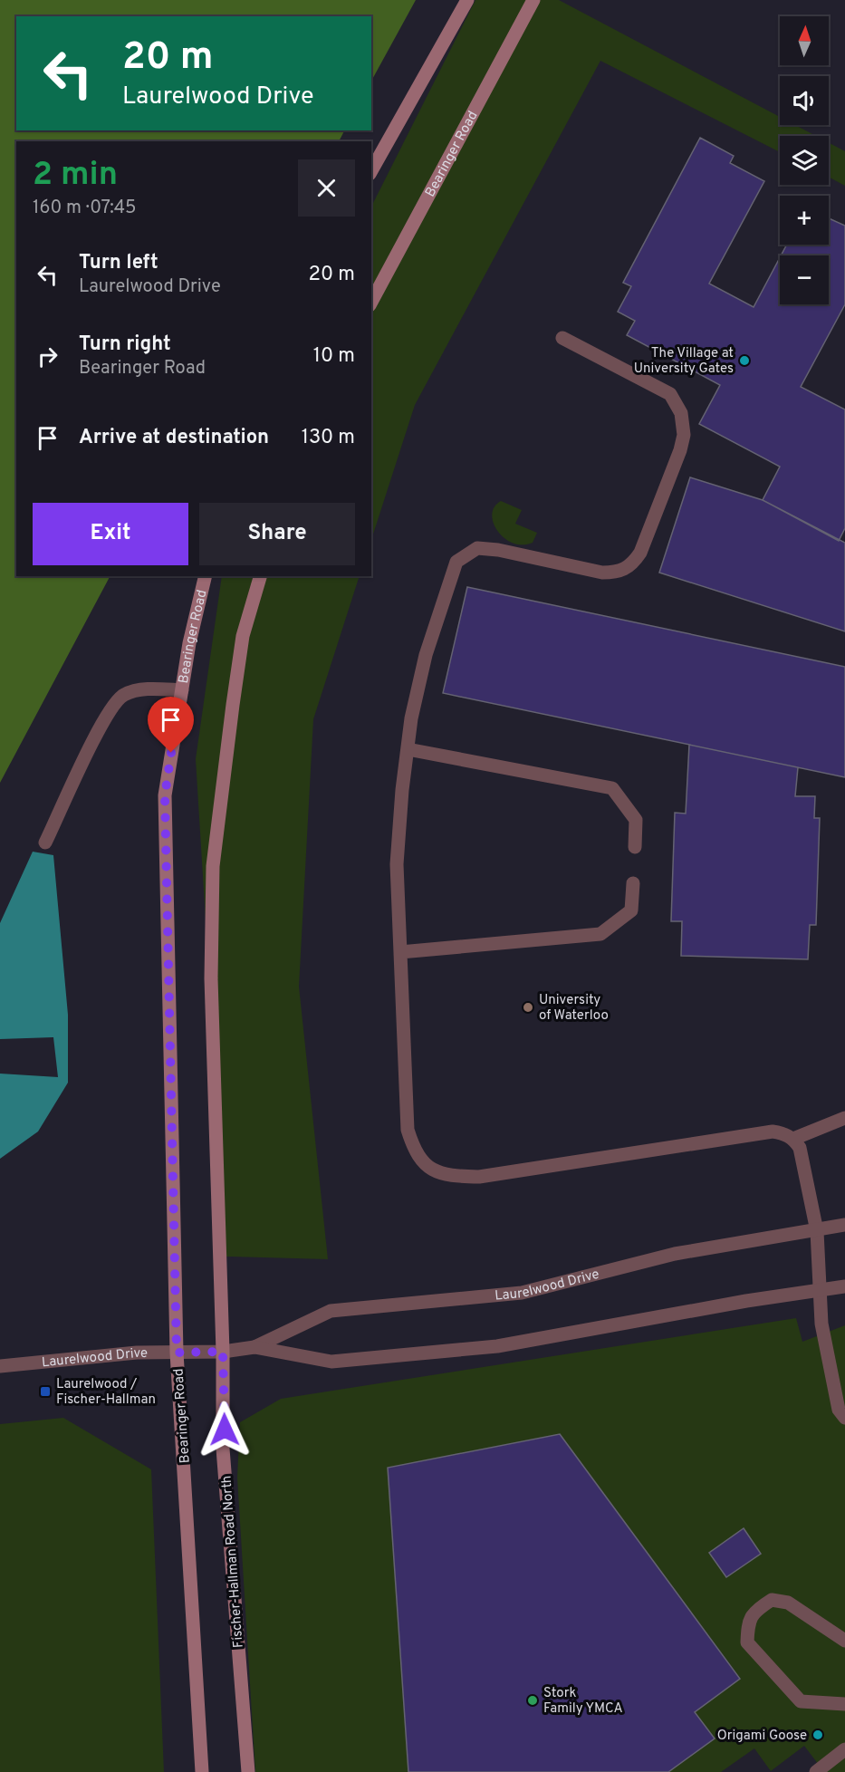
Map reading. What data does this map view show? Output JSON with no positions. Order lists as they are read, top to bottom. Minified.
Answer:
{"streets":{"main road":["Bearinger Road","Fischer-Hallman Road North"],"street":["Laurelwood Drive"]},"crossings":[["Bearinger Road","Laurelwood Drive"],["Laurelwood Drive","Fischer-Hallman Road North"]],"places":{"other":["The Village at University Gates","University of Waterloo","Stork Family YMCA","Origami Goose"],"transit":["Laurelwood / Fischer-Hallman"]},"north":"top","page":{"map_buttons":["+","−"],"turn":["20 m","Laurelwood Drive"],"heading":["2 min","160 m · 07:45"],"list":[{"name":"Turn left","note":"Laurelwood Drive","value":"20 m"},{"name":"Turn right","note":"Bearinger Road","value":"10 m"},{"name":"Arrive at destination","value":"130 m"}],"buttons":["Exit","Share"]}}
